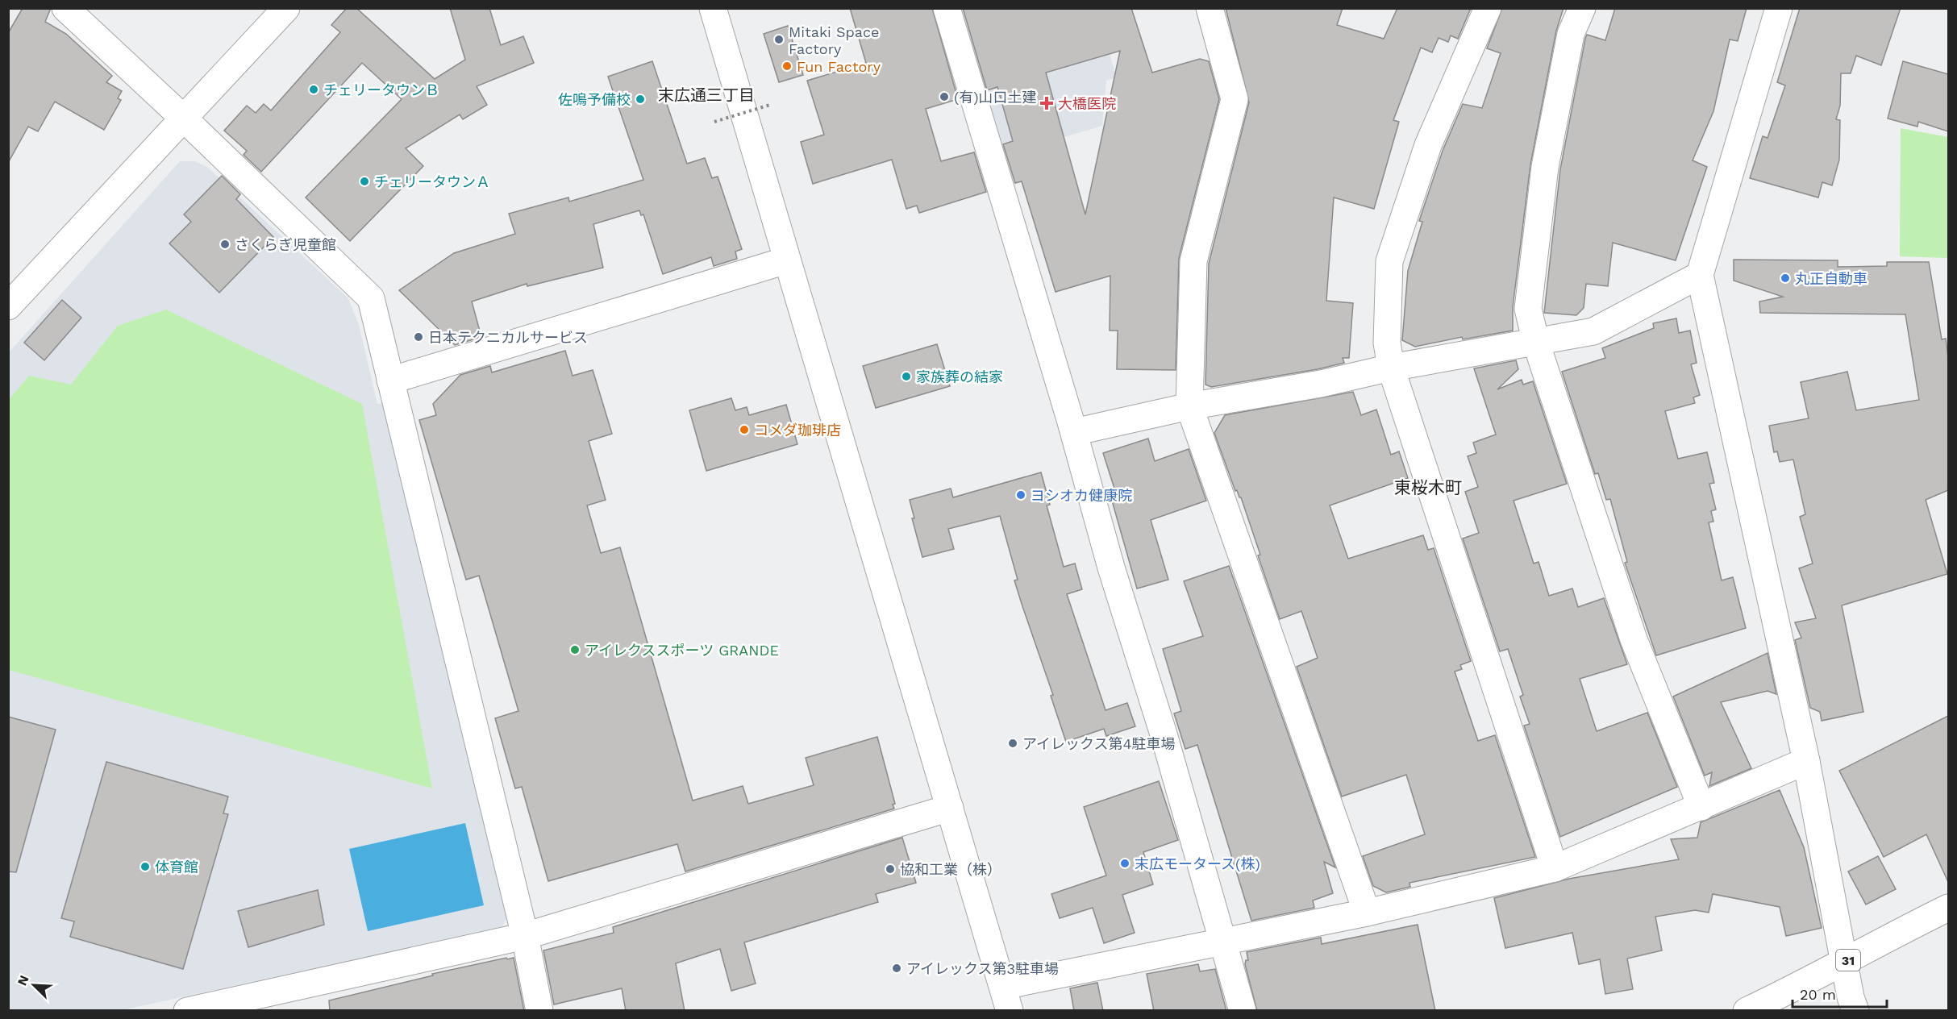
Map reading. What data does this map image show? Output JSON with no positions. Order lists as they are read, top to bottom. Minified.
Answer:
{"streets":{"street":["31"]},"districts":["末広通三丁目","東桜木町"],"places":{"other":["Mitaki Space Factory","Fun Factory","チェリータウンＢ","(有)山口土建","佐鳴予備校","チェリータウンＡ","さくらぎ児童館","丸正自動車","日本テクニカルサービス","家族葬の結家","コメダ珈琲店","ヨシオカ健康院","アイレクススポーツ GRANDE","アイレックス第4駐車場","末広モータース(株)","体育館","協和工業（株）","アイレックス第3駐車場"],"health":["大橋医院"]},"scale_bar":"20 m","north":"top left"}
